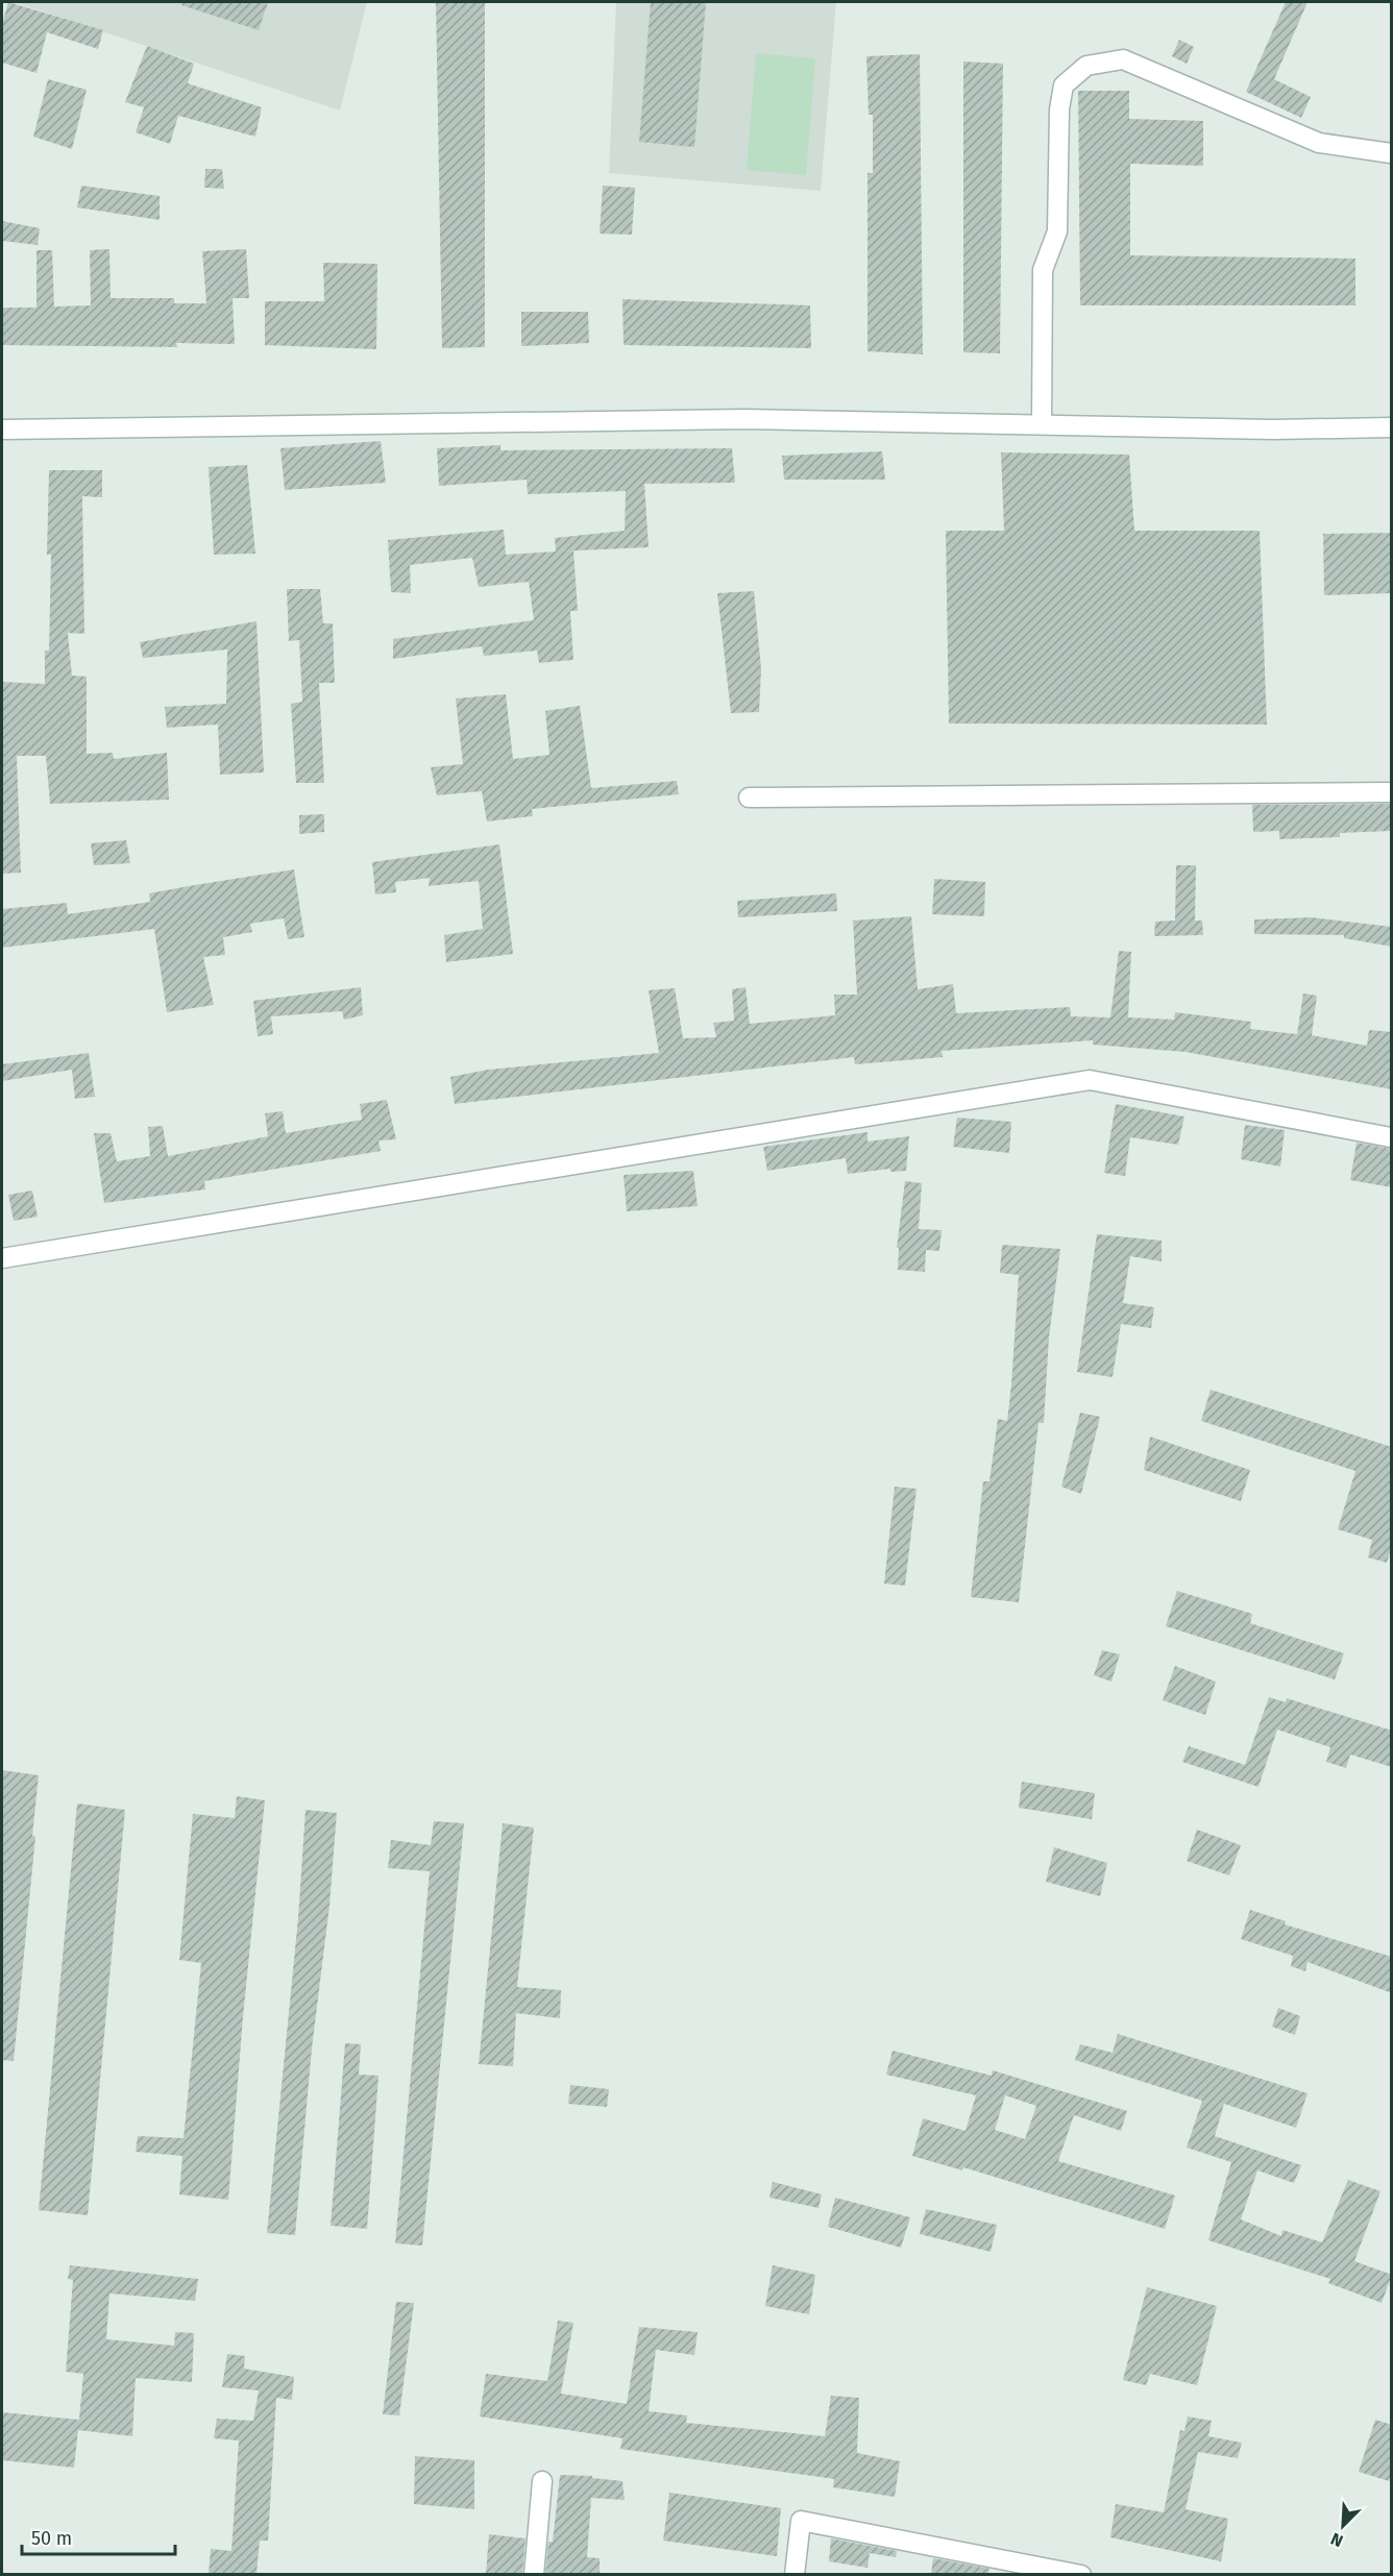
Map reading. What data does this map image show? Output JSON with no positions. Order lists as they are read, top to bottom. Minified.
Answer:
{"scale_bar":"50 m","north":"bottom left"}
